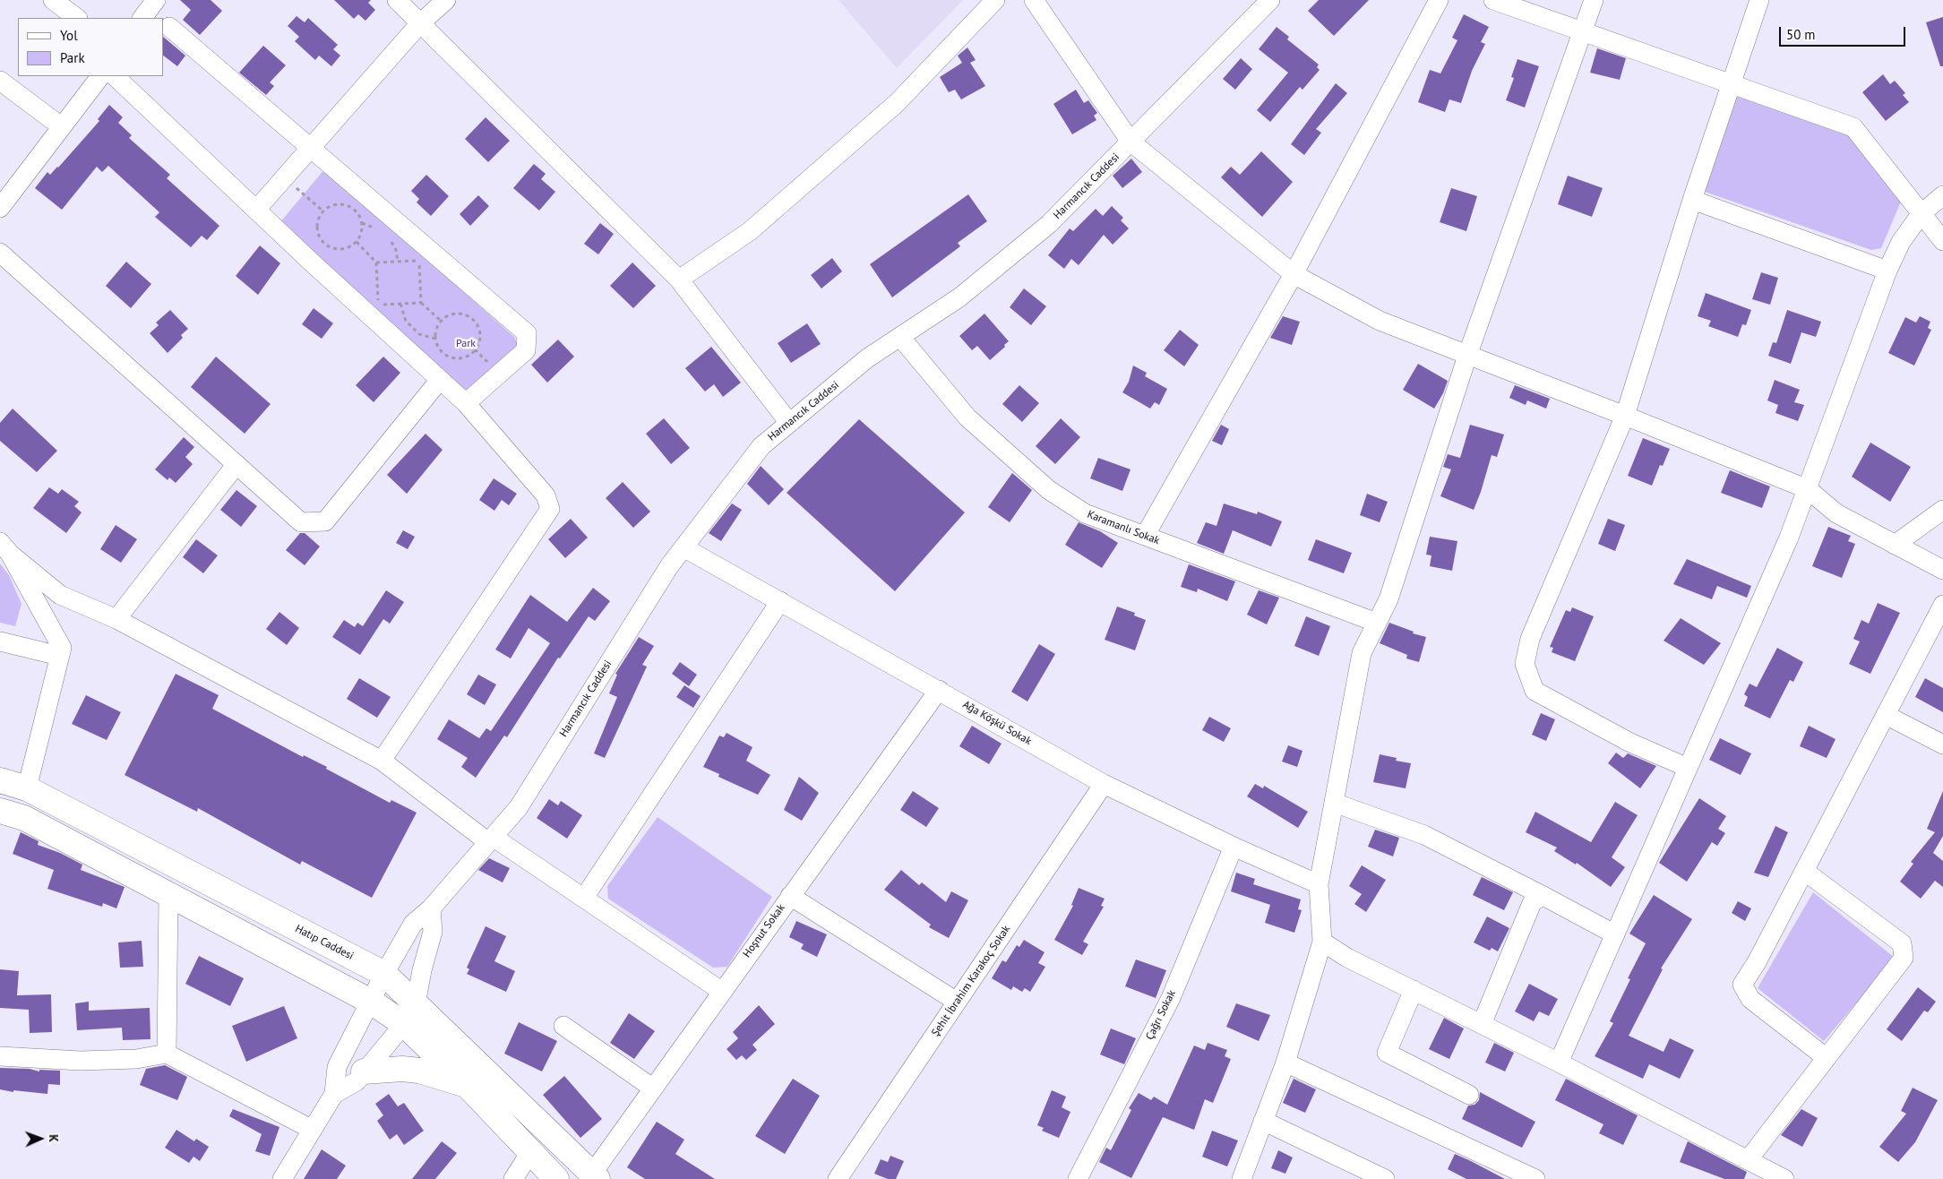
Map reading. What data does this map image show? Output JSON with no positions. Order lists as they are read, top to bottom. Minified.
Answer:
{"streets":{"main road":["Hatıp Caddesi"],"street":["Harmancık Caddesi","Karamanlı Sokak","Ağa Köşkü Sokak","Hoşnut Sokak","Şehit İbrahim Karakoç Sokak","Çağrı Sokak"]},"crossings":[["Harmancık Caddesi","Karamanlı Sokak"],["Harmancık Caddesi","Ağa Köşkü Sokak"],["Harmancık Caddesi","Hatıp Caddesi"],["Ağa Köşkü Sokak","Hoşnut Sokak"],["Ağa Köşkü Sokak","Şehit İbrahim Karakoç Sokak"],["Ağa Köşkü Sokak","Çağrı Sokak"],["Hoşnut Sokak","Hatıp Caddesi"]],"parks":["Park"],"legend":["Yol","Park"],"scale_bar":"50 m","north":"right"}
